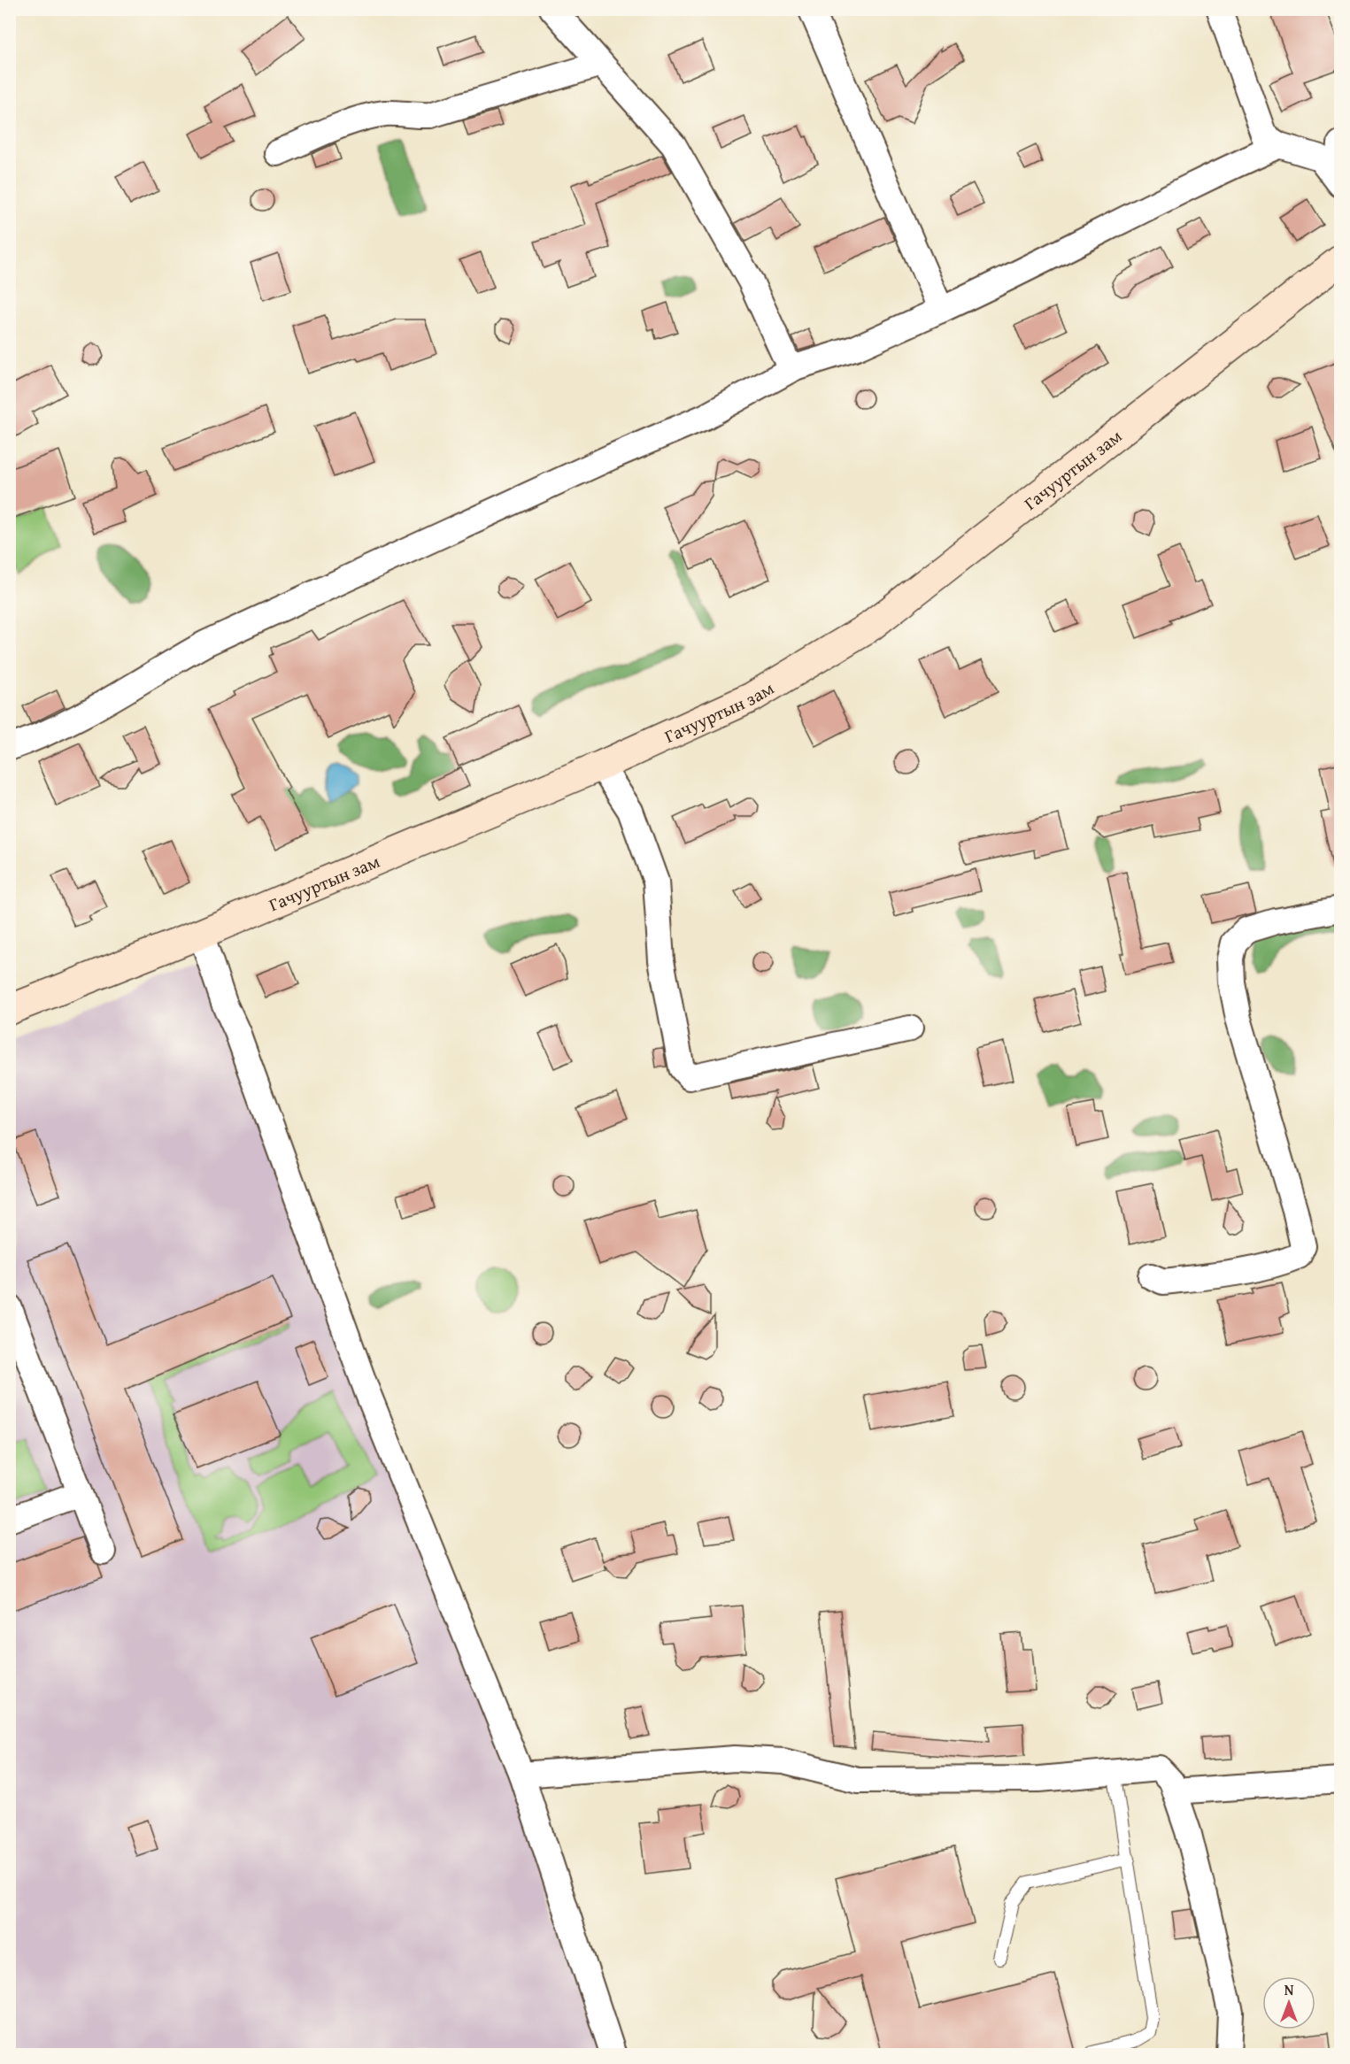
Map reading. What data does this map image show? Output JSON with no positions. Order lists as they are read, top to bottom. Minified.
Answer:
{"streets":{"main road":["Гачууртын зам"]},"north":"top"}
